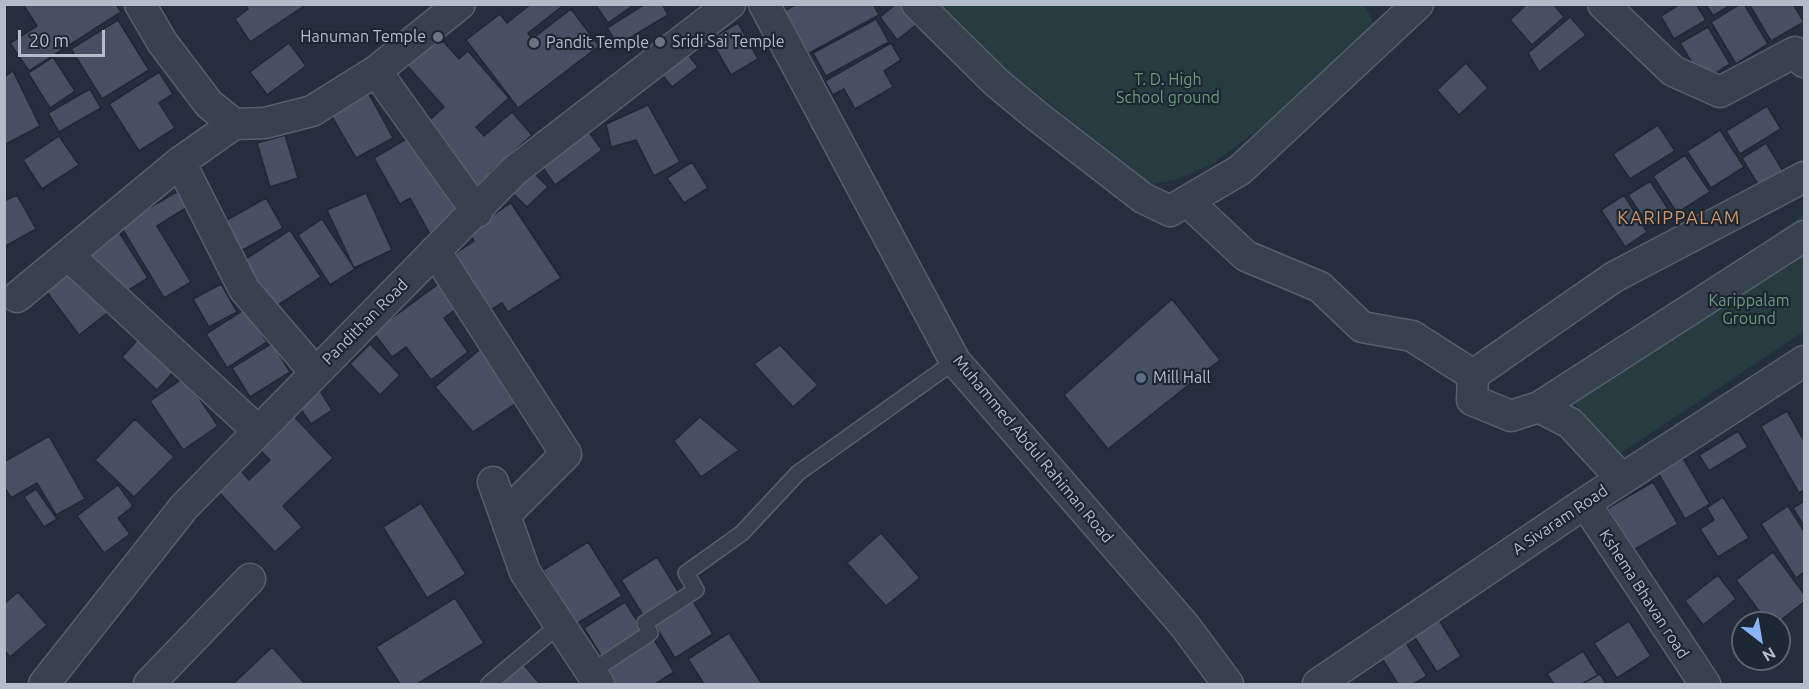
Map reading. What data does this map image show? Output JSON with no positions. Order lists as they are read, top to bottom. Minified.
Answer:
{"streets":{"street":["Pandithan Road","Muhammed Abdul Rahiman Road","A Sivaram Road","Kshema Bhavan road"]},"crossings":[["A Sivaram Road","Kshema Bhavan road"]],"districts":["KARIPPALAM"],"parks":["T. D. High School ground","Karippalam Ground"],"places":["Hanuman Temple","Sridi Sai Temple","Pandit Temple","Mill Hall"],"scale_bar":"20 m","north":"bottom right"}
